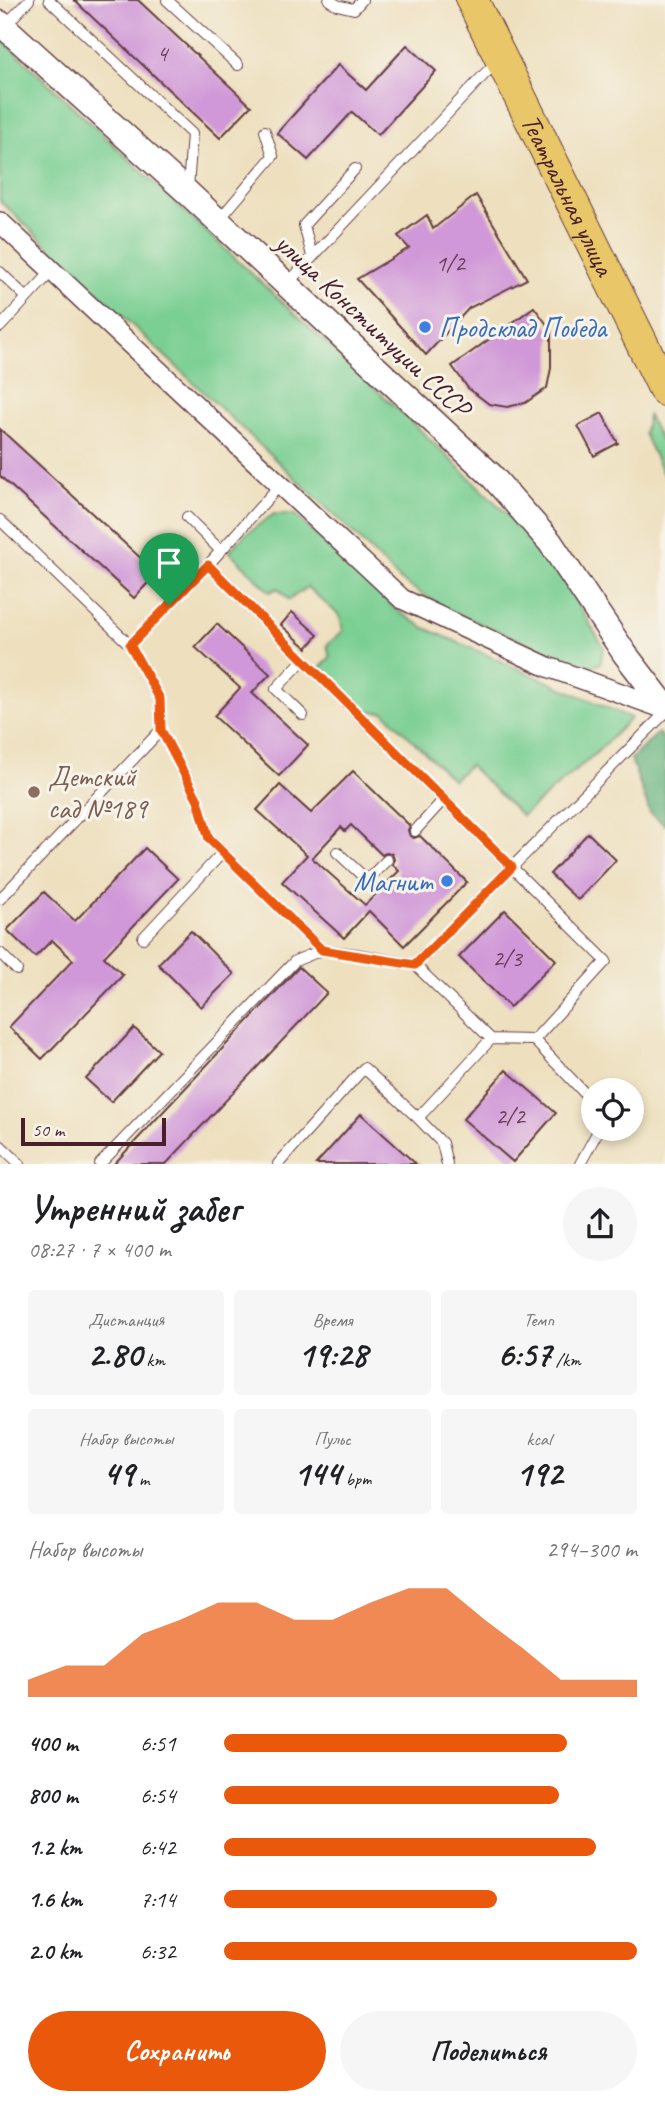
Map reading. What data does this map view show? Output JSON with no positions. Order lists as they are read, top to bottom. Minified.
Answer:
{"streets":{"main road":["Театральная улица"],"street":["улица Конституции СССР"]},"places":["Продсклад Победа","Детский сад №189","Магнит"],"house_numbers":["4","1/2","2/3","2/2"],"scale_bar":"50 m","page":{"scale":"50 m","heading":["Утренний забег","08:27 · 7 × 400 m"],"stats":[["Дистанция","2.80 km"],["Время","19:28"],["Темп","6:57 /km"],["Набор высоты","49 m"],["Пульс","144 bpm"],["kcal","192"]],"chart":["Набор высоты","294–300 m"],"list":[{"name":"400 m","note":"6:51"},{"name":"800 m","note":"6:54"},{"name":"1.2 km","note":"6:42"},{"name":"1.6 km","note":"7:14"},{"name":"2.0 km","note":"6:32"}],"buttons":["Сохранить","Поделиться"]}}
